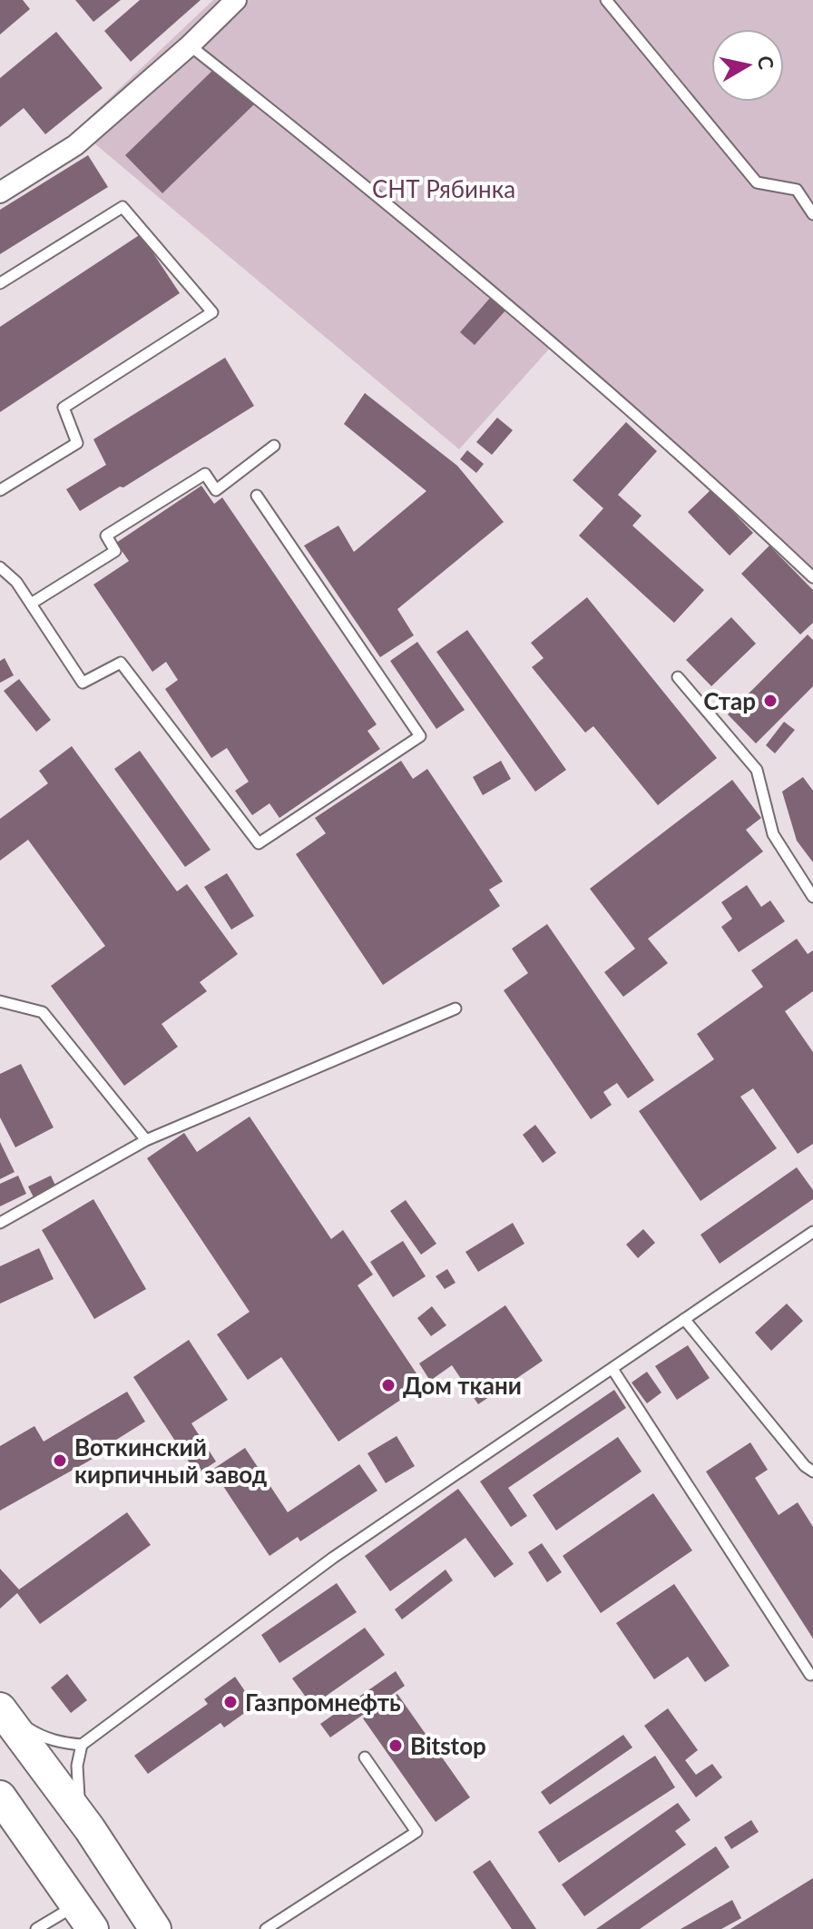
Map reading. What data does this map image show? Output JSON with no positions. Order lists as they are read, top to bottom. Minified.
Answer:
{"parks":["СНТ Рябинка"],"places":["Стар","Дом ткани","Воткинский кирпичный завод","Газпромнефть","Bitstop"],"north":"right"}
